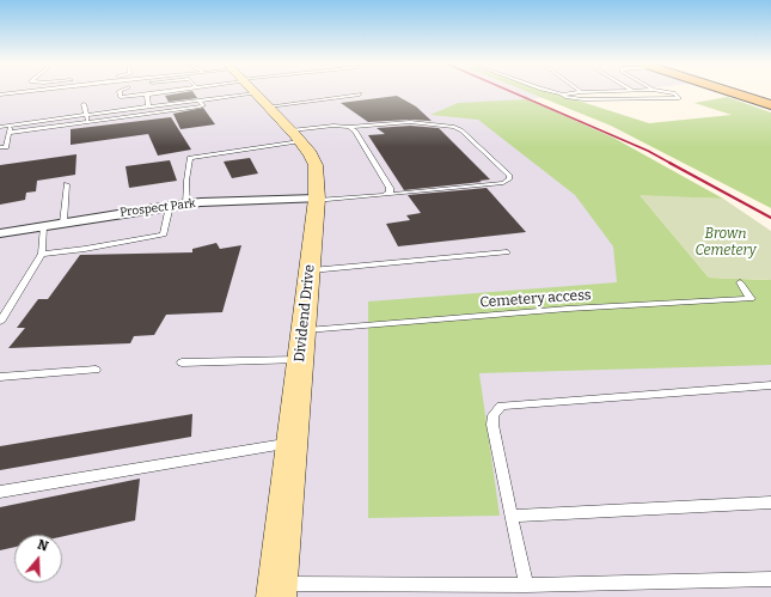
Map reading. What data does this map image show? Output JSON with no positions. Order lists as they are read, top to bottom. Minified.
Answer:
{"streets":{"street":["Prospect Park","Dividend Drive"],"lane":["Cemetery access"]},"crossings":[["Prospect Park","Dividend Drive"],["Cemetery access","Dividend Drive"]],"parks":["Brown Cemetery"],"north":"top"}
